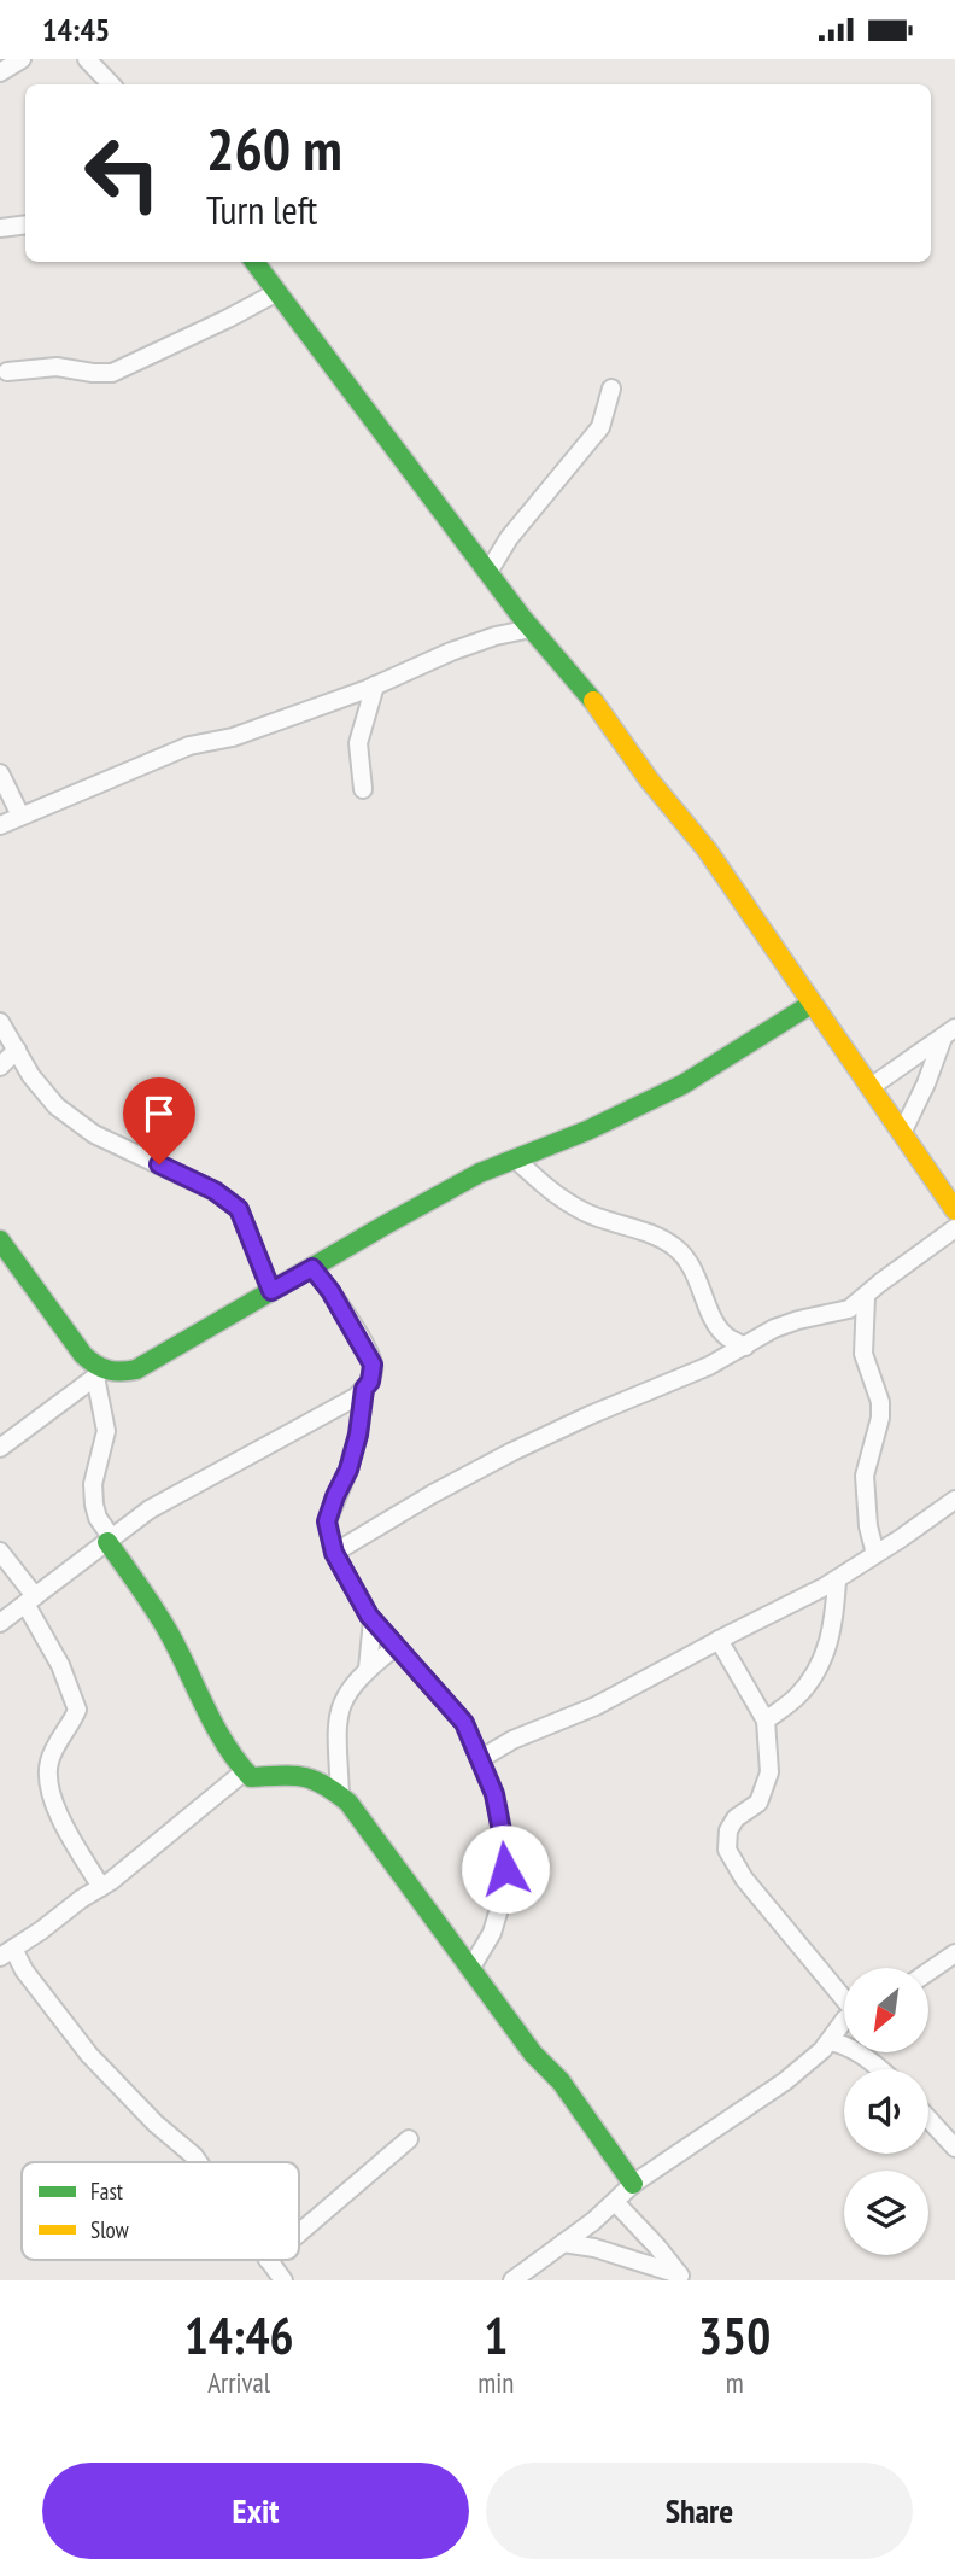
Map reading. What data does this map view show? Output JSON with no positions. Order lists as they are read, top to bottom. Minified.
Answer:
{"legend":["Fast","Slow"],"north":"bottom left","page":{"status":"14:45","turn":["260 m","Turn left"],"eta":["14:46","Arrival","1","min","350","m"],"buttons":["Exit","Share"]}}
